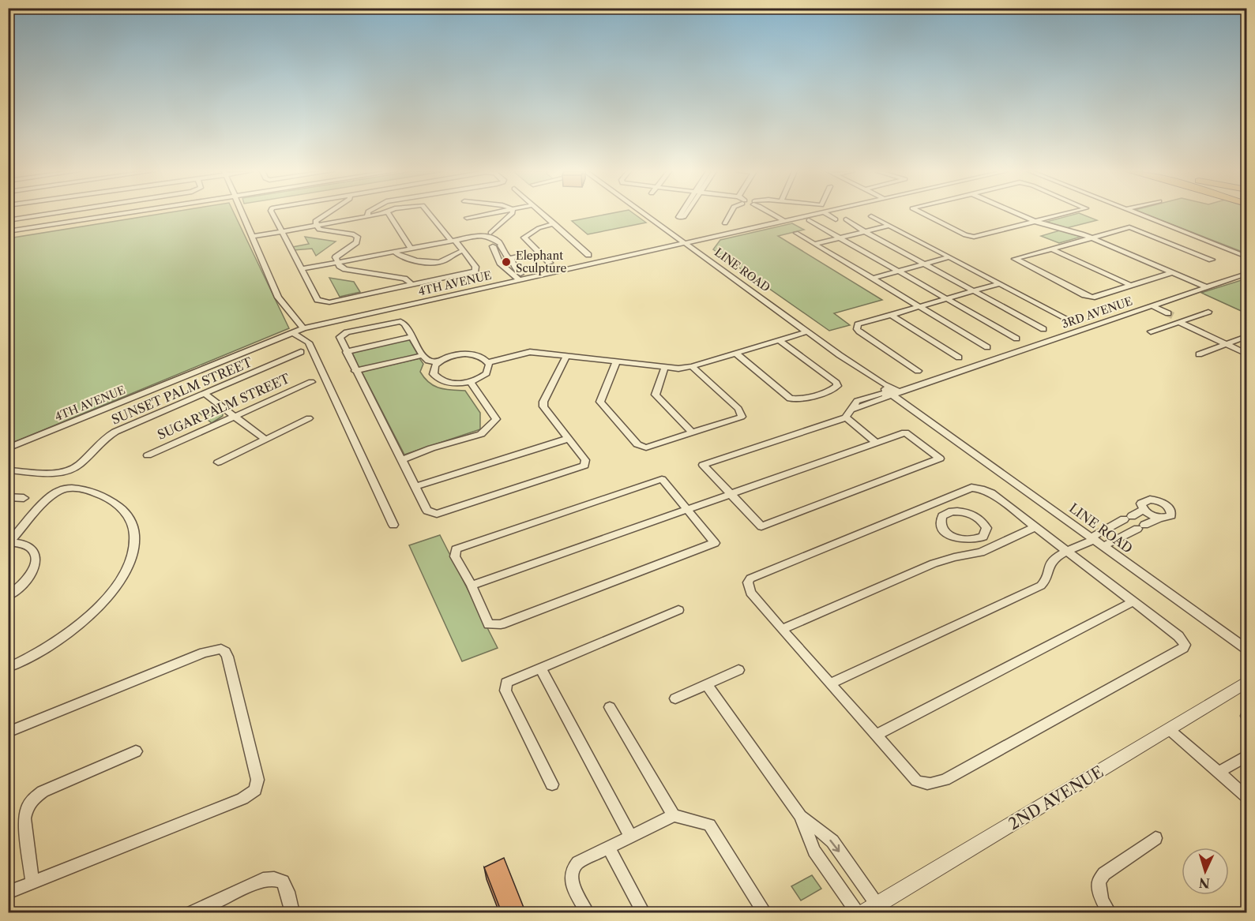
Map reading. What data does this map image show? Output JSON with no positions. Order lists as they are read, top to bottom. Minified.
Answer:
{"streets":{"street":["LINE ROAD","4TH AVENUE","3RD AVENUE","SUNSET PALM STREET","SUGAR PALM STREET","2ND AVENUE"]},"crossings":[["LINE ROAD","4TH AVENUE"],["LINE ROAD","3RD AVENUE"]],"places":["Elephant Sculpture"],"north":"bottom"}
